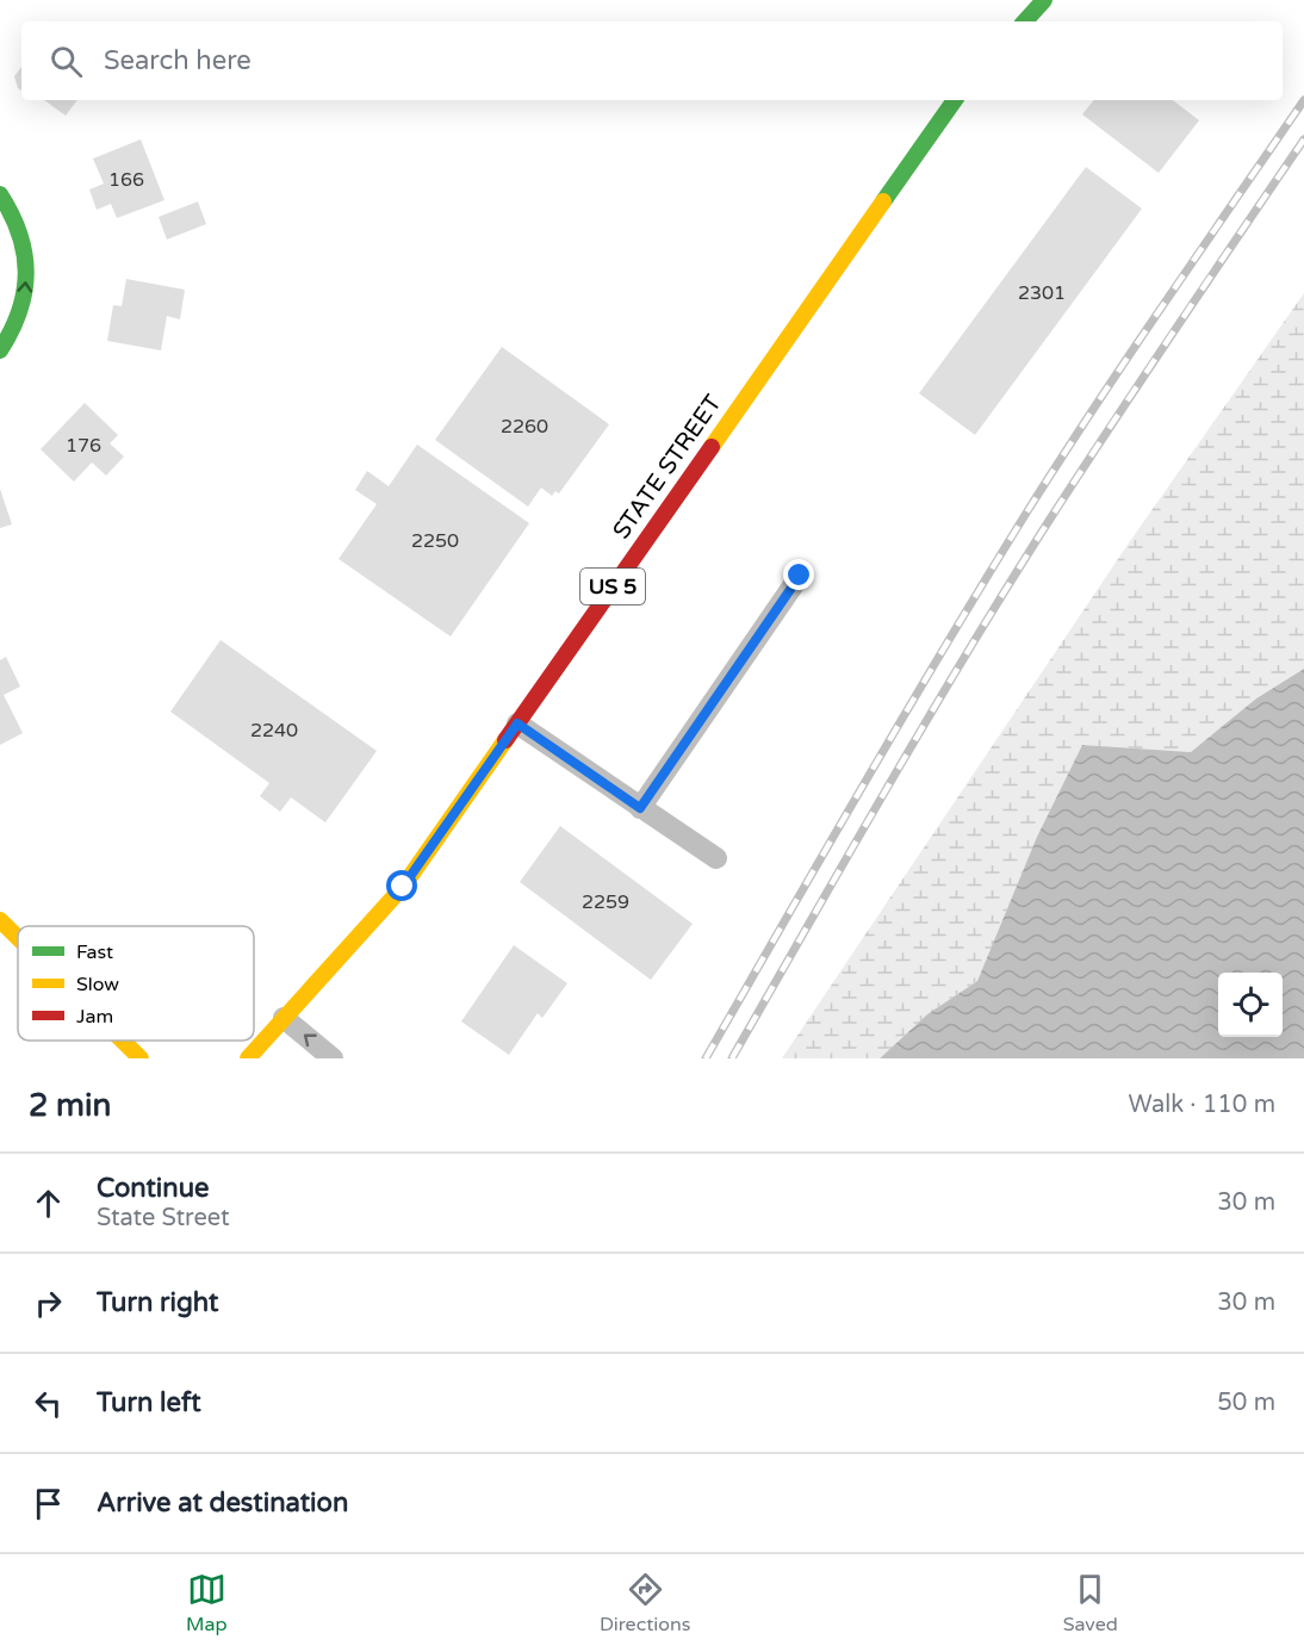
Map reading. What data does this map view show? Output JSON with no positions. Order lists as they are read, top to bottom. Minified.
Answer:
{"streets":{"main road":["STATE STREET","US 5"]},"house_numbers":["166","2301","2260","176","2250","2240","2259"],"legend":["Fast","Slow","Jam"],"page":{"search":"Search here","heading":["2 min","Walk · 110 m"],"list":[["Continue","State Street","30 m"],["Turn right","30 m"],["Turn left","50 m"],"Arrive at destination"],"nav":["Map","Directions","Saved"]}}
